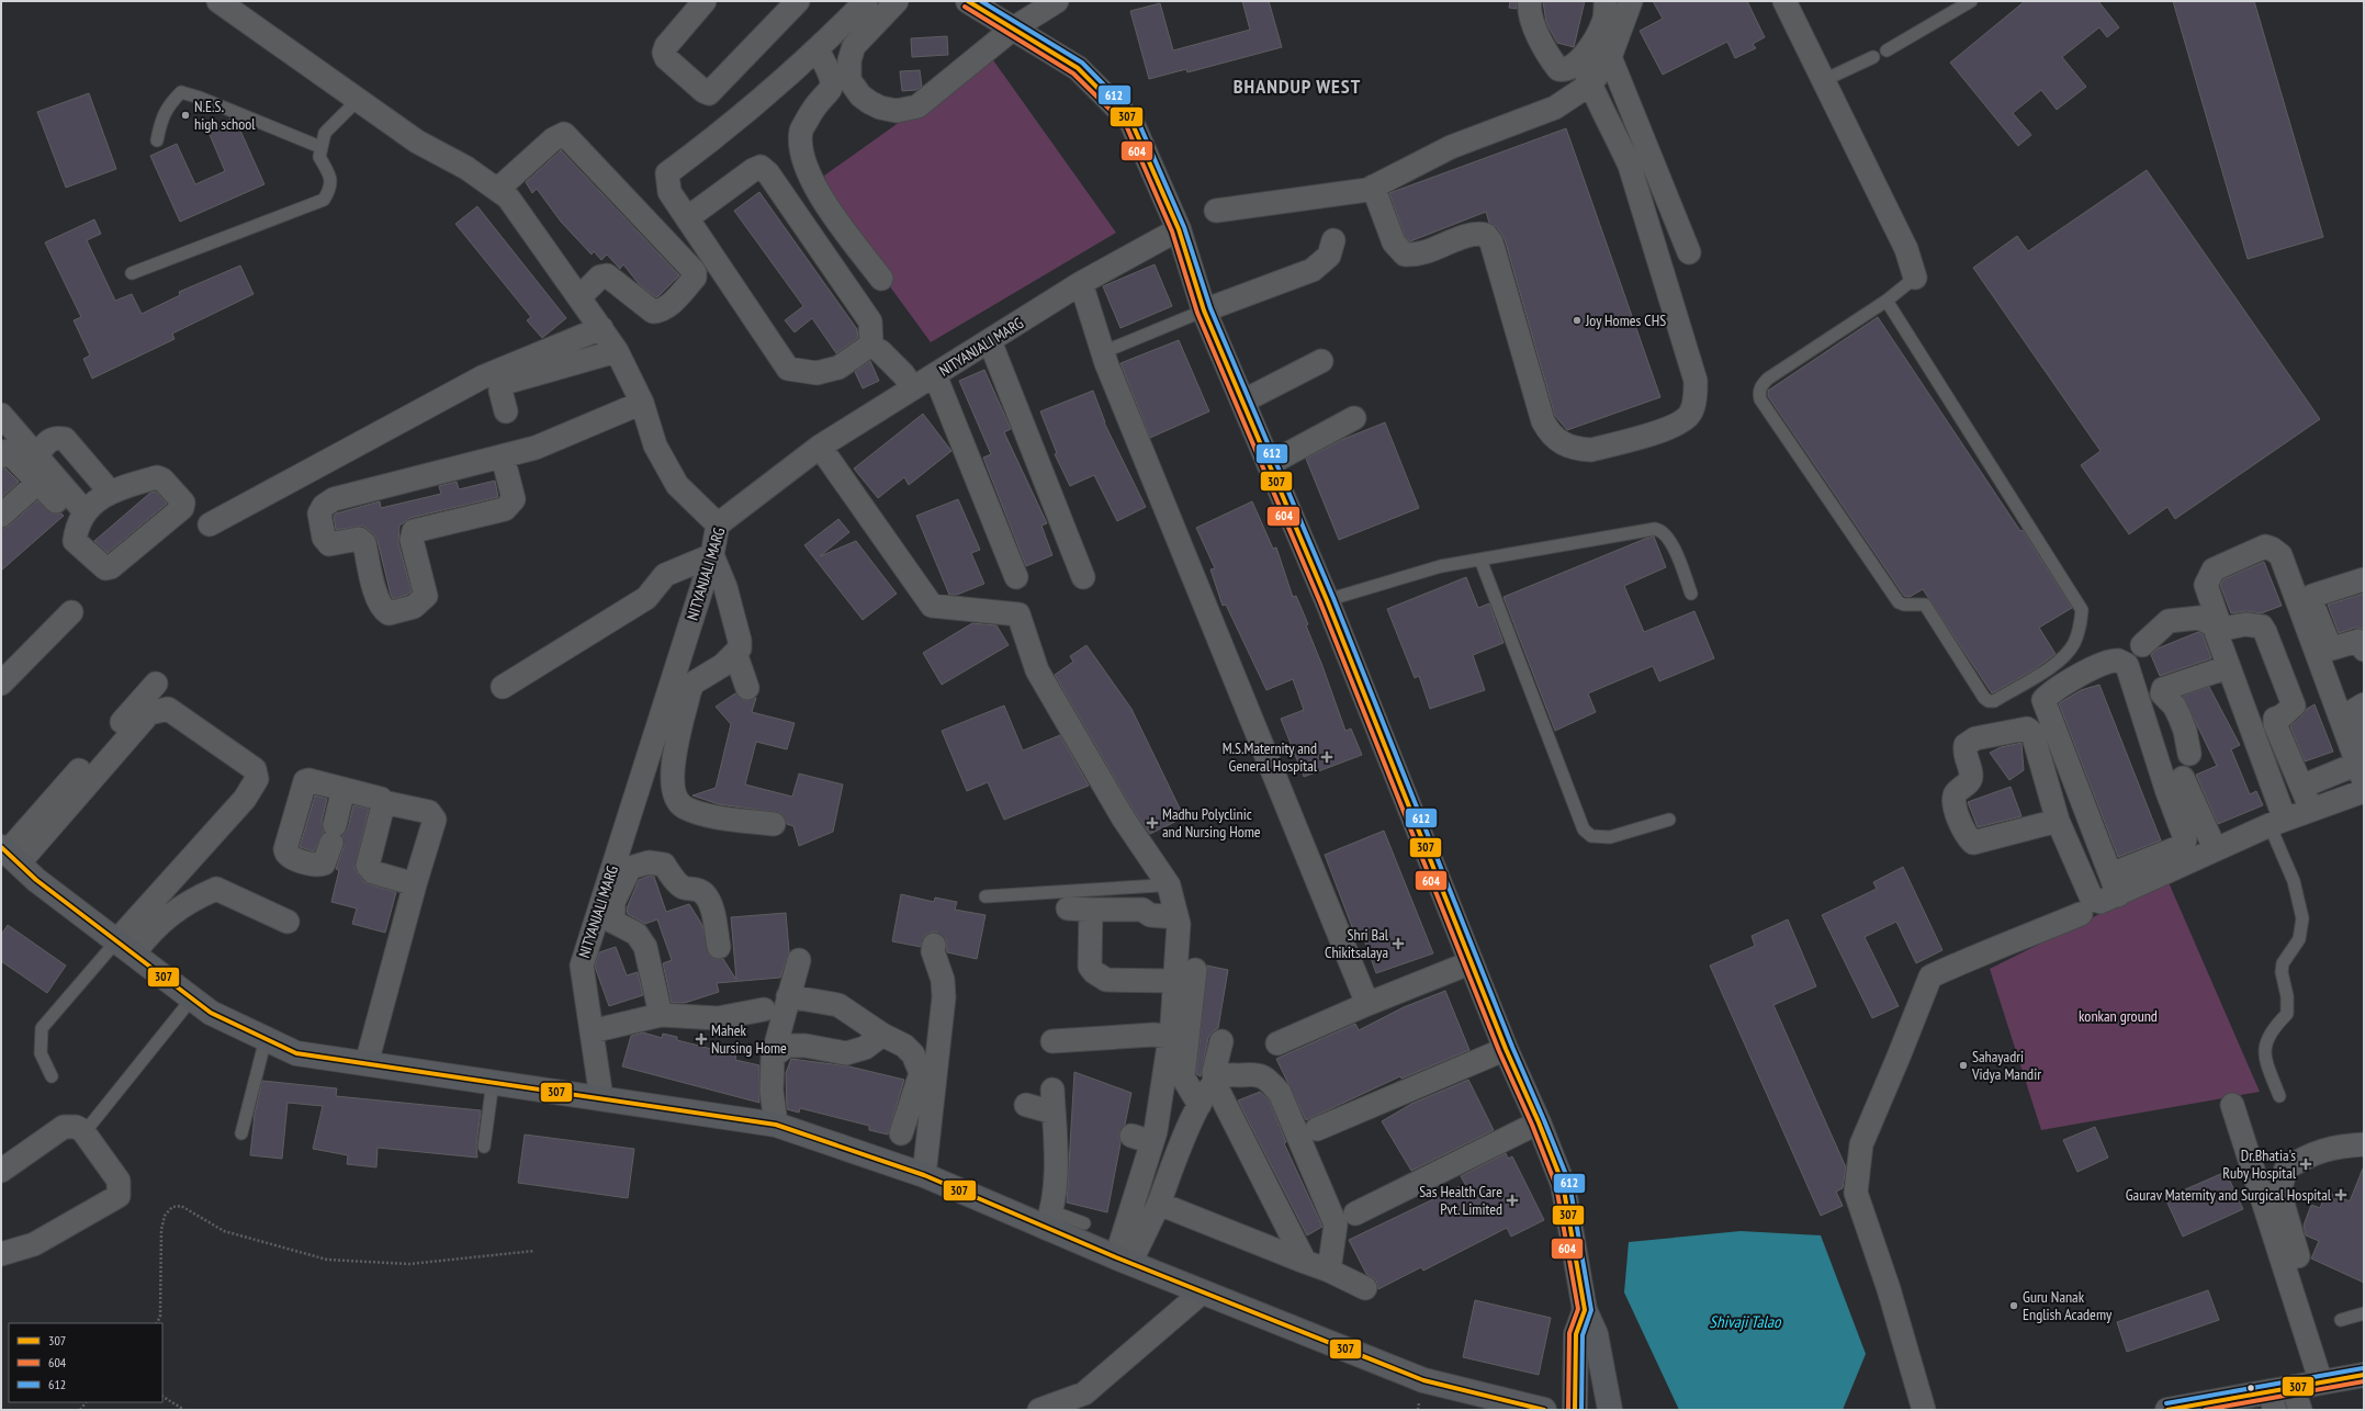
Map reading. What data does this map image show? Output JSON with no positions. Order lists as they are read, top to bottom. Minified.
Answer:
{"streets":{"street":["NITYANJALI MARG"]},"districts":["BHANDUP WEST"],"water":["Shivaji Talao"],"parks":["konkan ground"],"places":{"other":["N.E.S. high school","Joy Homes CHS","Sahayadri Vidya Mandir","Guru Nanak English Academy"],"health":["M.S.Maternity and General Hospital","Madhu Polyclinic and Nursing Home","Shri Bal Chikitsalaya","Mahek Nursing Home","Dr.Bhatia's Ruby Hospital","Gaurav Maternity and Surgical Hospital","Sas Health Care Pvt. Limited"]},"lines":["transit line 307","transit line 612","transit line 604"],"legend":["307","604","612"]}
